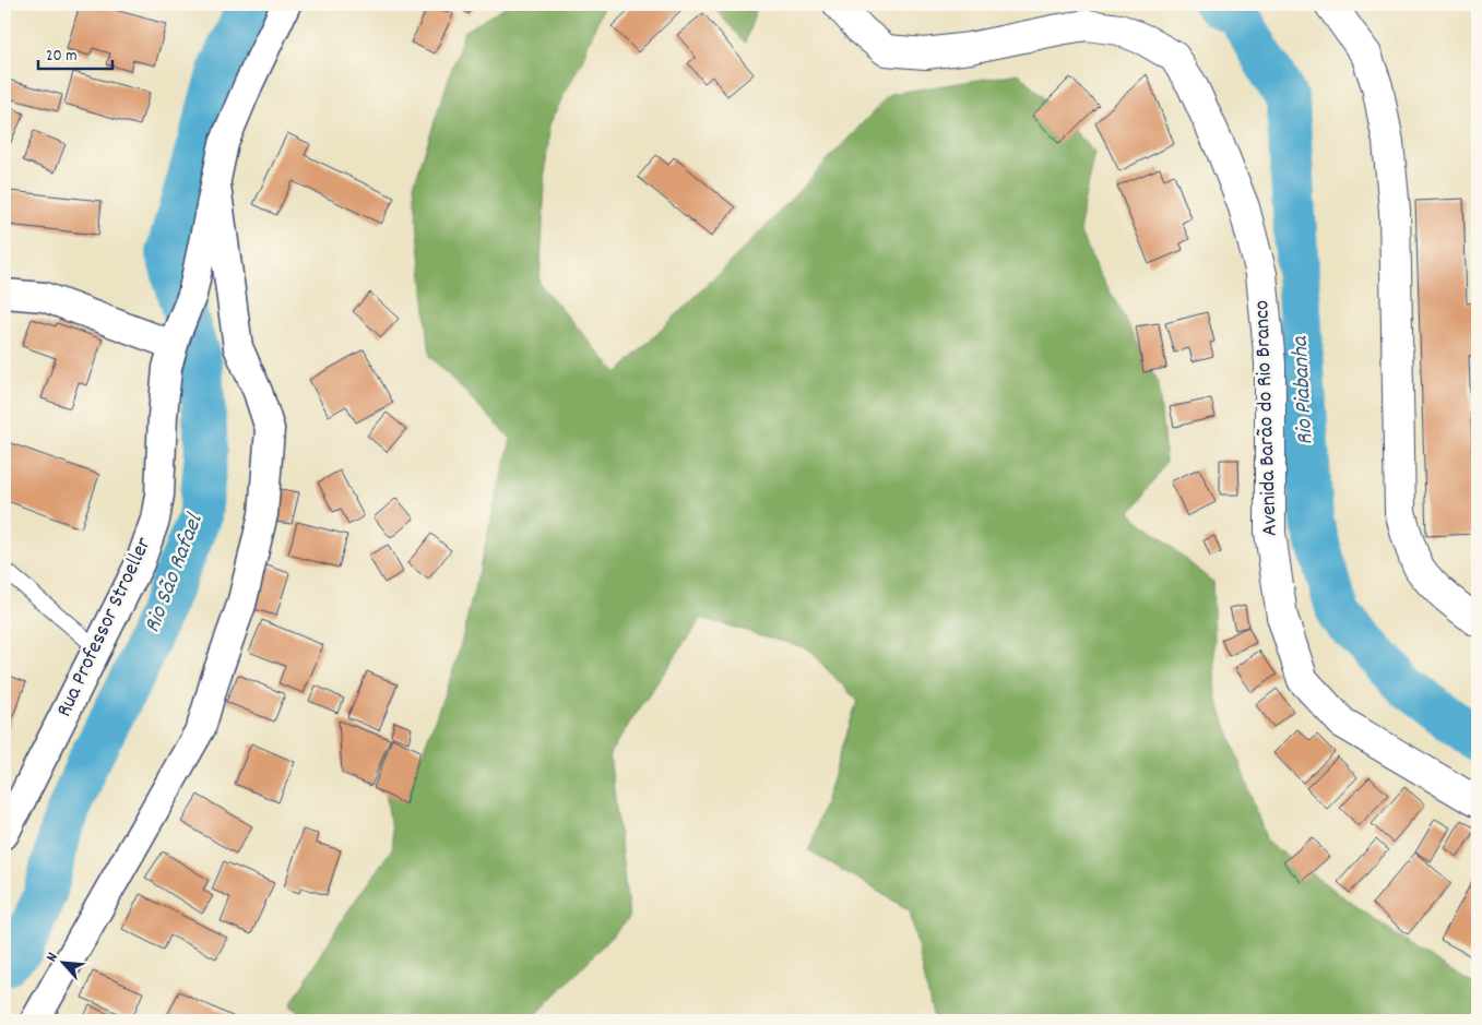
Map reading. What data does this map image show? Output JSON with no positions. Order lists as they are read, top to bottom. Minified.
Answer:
{"streets":{"main road":["Avenida Barão do Rio Branco"],"street":["Rua Professor Stroeller"]},"water":["Rio Piabanha","Rio São Rafael"],"scale_bar":"20 m","north":"top left"}
